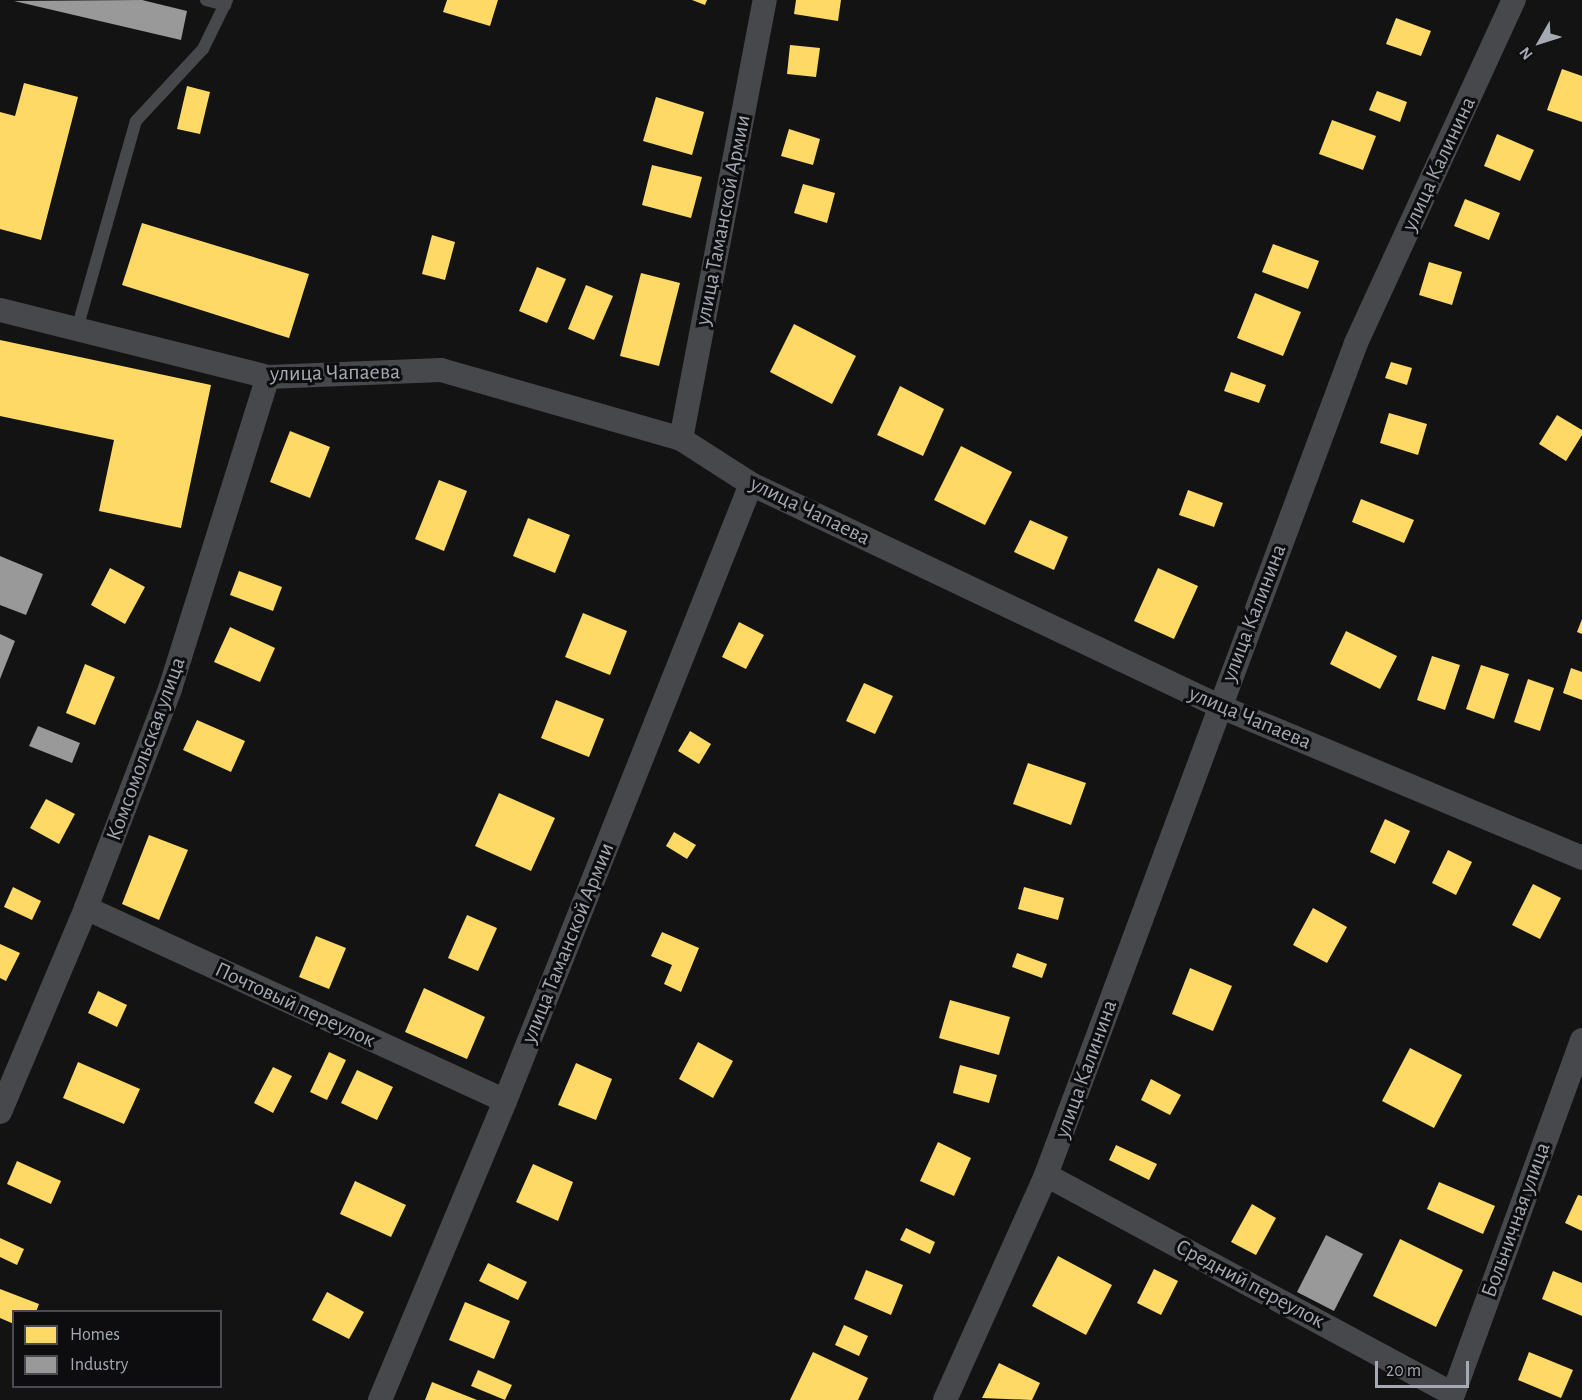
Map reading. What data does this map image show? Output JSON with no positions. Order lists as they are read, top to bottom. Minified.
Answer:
{"streets":{"street":["улица Калинина","улица Таманской Армии","улица Чапаева","Комсомольская улица","Почтовый переулок","Больничная улица","Средний переулок"]},"crossings":[["улица Калинина","улица Чапаева"],["улица Калинина","Средний переулок"],["улица Таманской Армии","улица Чапаева"],["улица Таманской Армии","Почтовый переулок"],["улица Чапаева","Комсомольская улица"],["Комсомольская улица","Почтовый переулок"],["Больничная улица","Средний переулок"]],"legend":["Homes","Industry"],"scale_bar":"20 m","north":"bottom left"}
